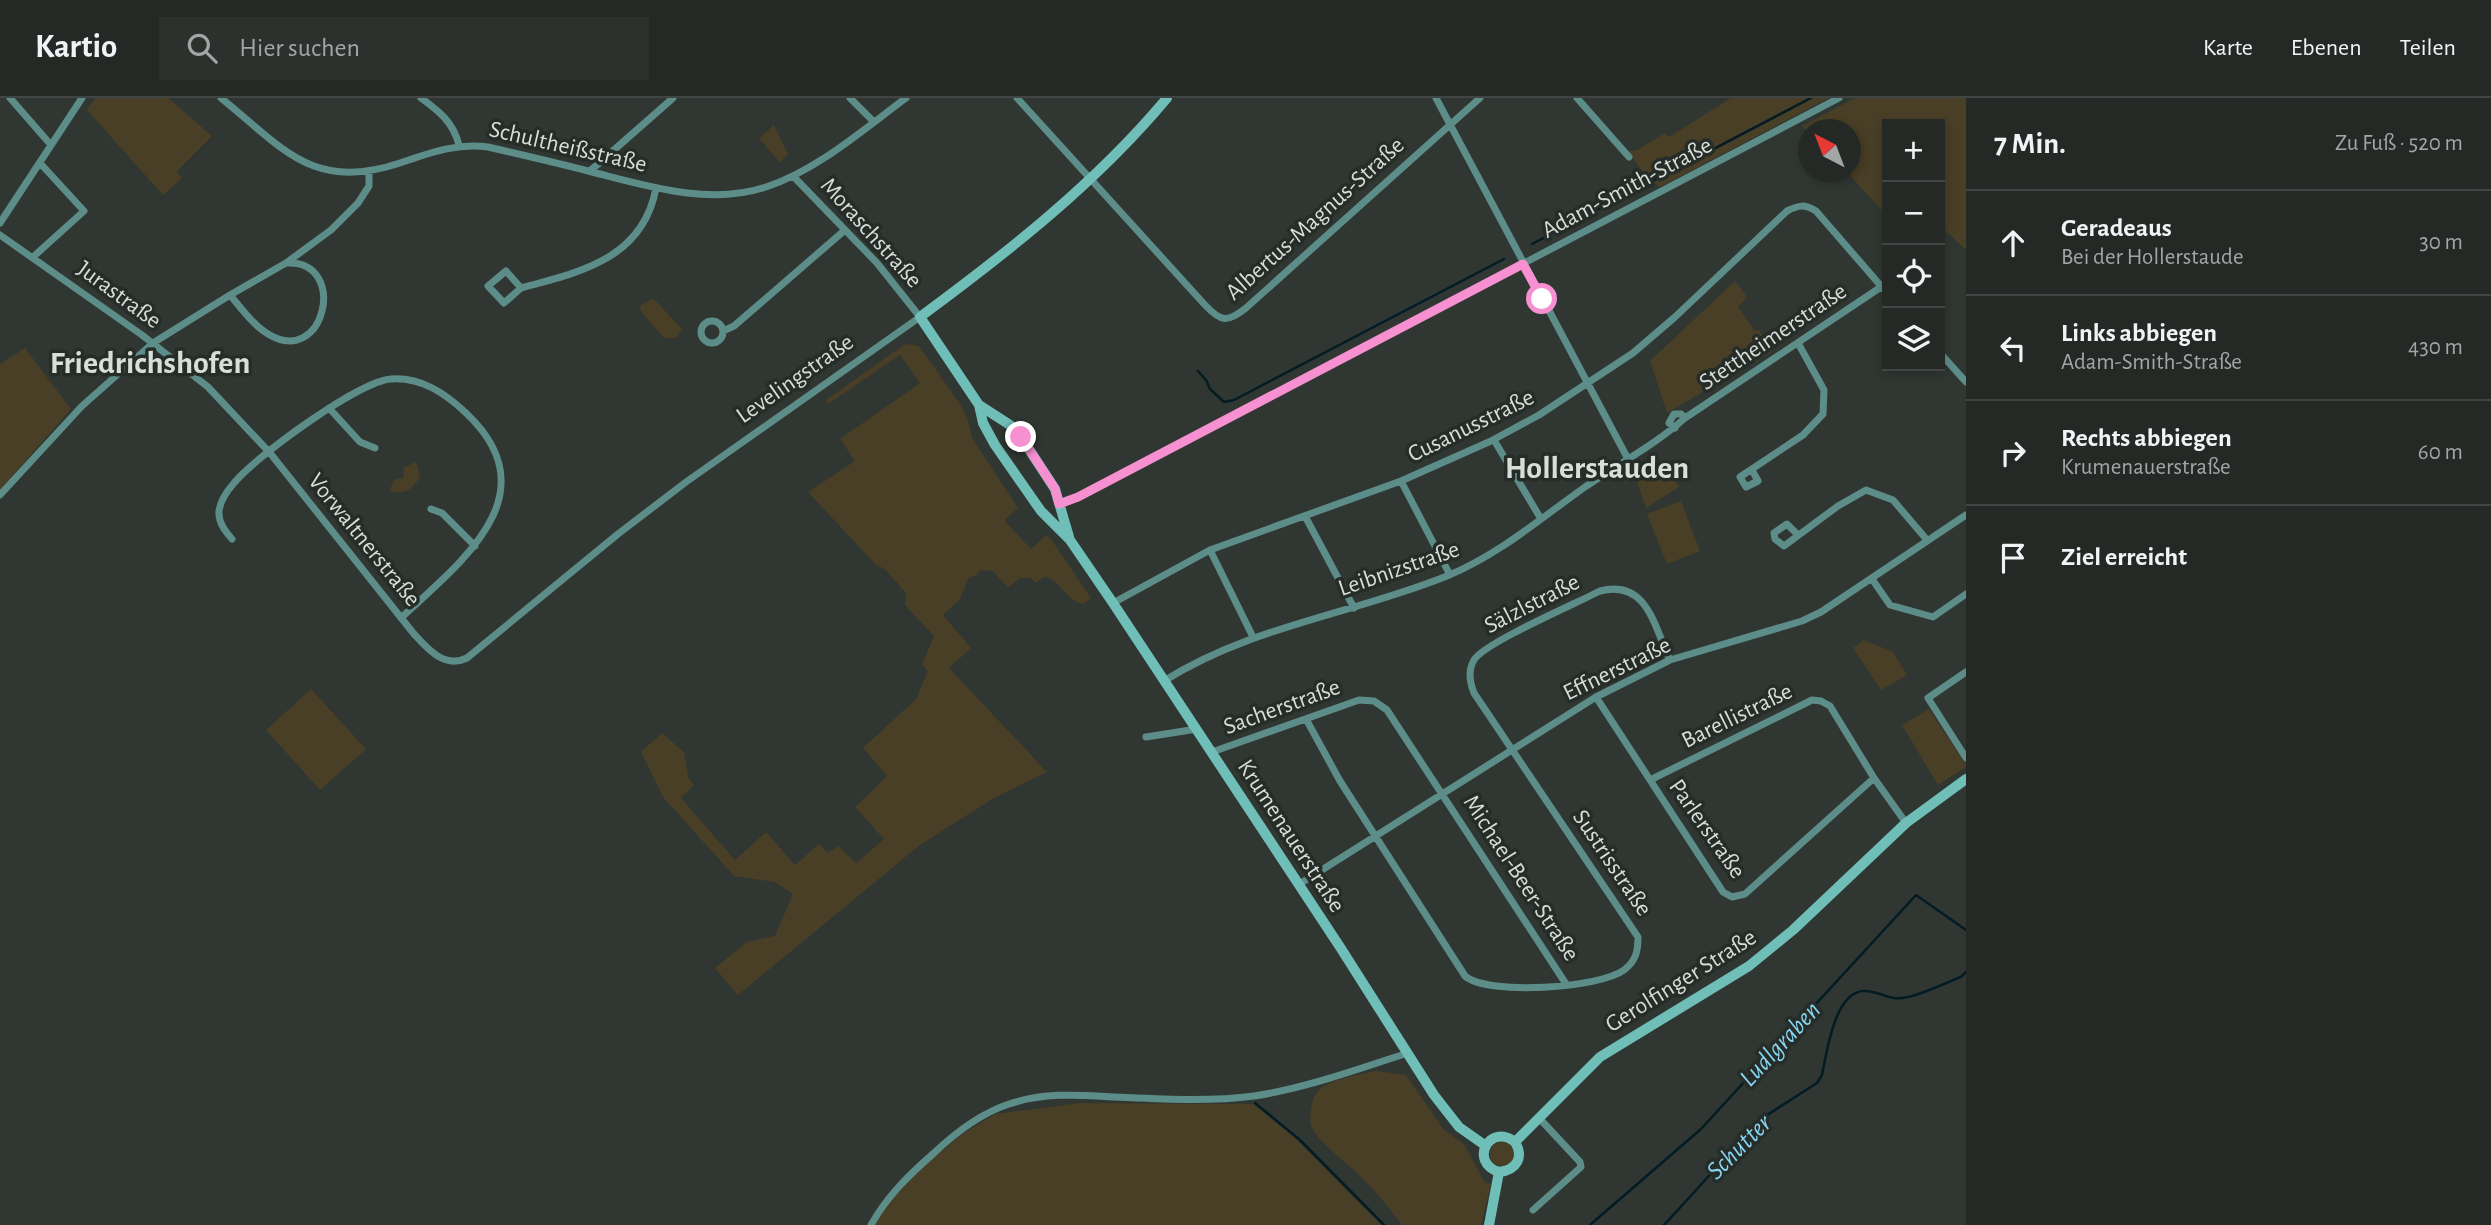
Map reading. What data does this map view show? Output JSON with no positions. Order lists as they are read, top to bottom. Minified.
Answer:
{"streets":{"street":["Schultheißstraße","Adam-Smith-Straße","Albertus-Magnus-Straße","Moraschstraße","Jurastraße","Stettheimerstraße","Levelingstraße","Cusanusstraße","Vorwaltnerstraße","Leibnizstraße","Sälzlstraße","Effnerstraße","Sacherstraße","Barellistraße","Parlerstraße","Krumenauerstraße","Sustrisstraße","Michael-Beer-Straße","Gerolfinger Straße"]},"crossings":[["Schultheißstraße","Moraschstraße"],["Adam-Smith-Straße","Krumenauerstraße"],["Albertus-Magnus-Straße","Levelingstraße"],["Moraschstraße","Levelingstraße"],["Moraschstraße","Krumenauerstraße"],["Jurastraße","Vorwaltnerstraße"],["Stettheimerstraße","Leibnizstraße"],["Levelingstraße","Vorwaltnerstraße"],["Levelingstraße","Krumenauerstraße"],["Cusanusstraße","Krumenauerstraße"],["Leibnizstraße","Krumenauerstraße"],["Sälzlstraße","Effnerstraße"],["Sälzlstraße","Sustrisstraße"],["Effnerstraße","Sacherstraße"],["Effnerstraße","Parlerstraße"],["Effnerstraße","Krumenauerstraße"],["Effnerstraße","Sustrisstraße"],["Effnerstraße","Michael-Beer-Straße"],["Sacherstraße","Krumenauerstraße"],["Sacherstraße","Sustrisstraße"],["Sacherstraße","Michael-Beer-Straße"],["Barellistraße","Parlerstraße"],["Barellistraße","Gerolfinger Straße"],["Krumenauerstraße","Gerolfinger Straße"],["Sustrisstraße","Michael-Beer-Straße"]],"districts":["Friedrichshofen","Hollerstauden"],"water":["Ludlgraben","Schutter"],"north":"top left","page":{"header":"Kartio","search":"Hier suchen","nav":["Karte","Ebenen","Teilen"],"heading":["7 Min.","Zu Fuß · 520 m"],"map_buttons":["+","−"],"list":[["Geradeaus","Bei der Hollerstaude","30 m"],["Links abbiegen","Adam-Smith-Straße","430 m"],["Rechts abbiegen","Krumenauerstraße","60 m"],"Ziel erreicht"]}}
